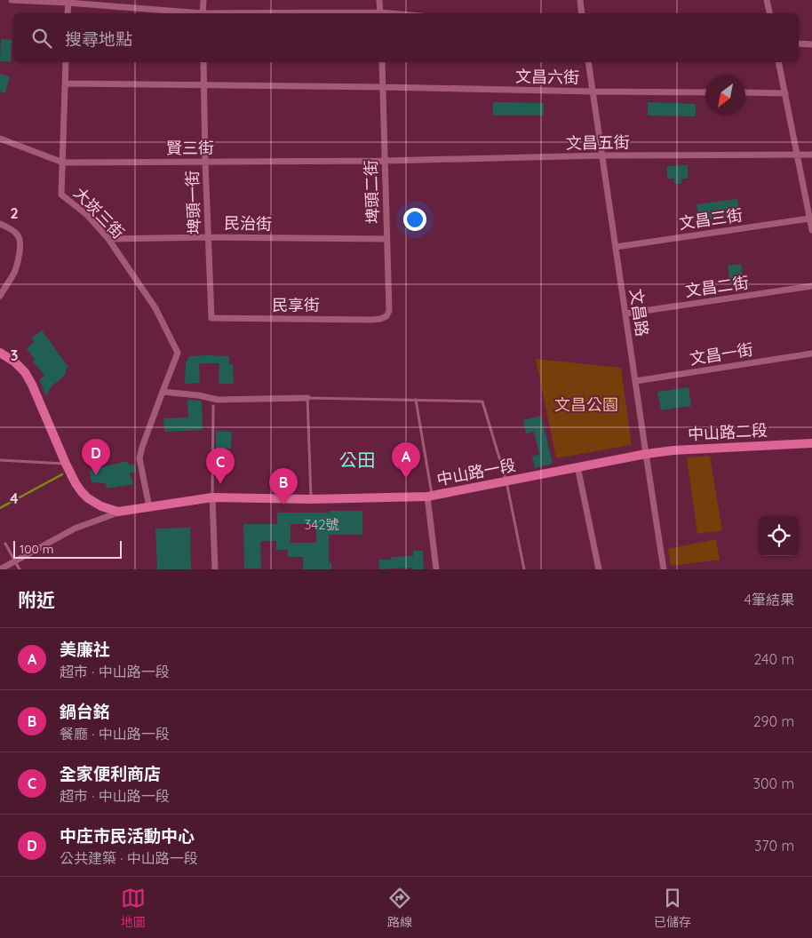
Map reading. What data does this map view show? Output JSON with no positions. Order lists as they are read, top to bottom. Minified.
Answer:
{"streets":{"main road":["中山路二段","中山路一段"],"street":["文昌六街","文昌五街","賢三街","埤頭二街","埤頭一街","大崁三街","文昌三街","民治街","文昌二街","民享街","文昌路","文昌一街"]},"crossings":[["文昌六街","埤頭二街"],["文昌六街","埤頭一街"],["文昌六街","大崁三街"],["文昌六街","文昌路"],["文昌五街","賢三街"],["文昌五街","埤頭二街"],["文昌五街","文昌路"],["賢三街","埤頭二街"],["賢三街","埤頭一街"],["賢三街","大崁三街"],["埤頭二街","民治街"],["埤頭二街","民享街"],["埤頭一街","民治街"],["埤頭一街","民享街"],["大崁三街","民治街"],["大崁三街","中山路一段"],["文昌三街","文昌路"],["文昌二街","文昌路"],["文昌路","文昌一街"],["文昌路","中山路二段"],["文昌路","中山路一段"],["中山路二段","中山路一段"]],"districts":["公田"],"parks":["文昌公園"],"house_numbers":["342號"],"scale_bar":"100 m","north":"bottom left","page":{"search":"搜尋地點","pins":["D","A","C","B"],"scale":"100 m","heading":["附近","4筆結果"],"list":[{"mark":"A","name":"美廉社","note":"超市 · 中山路一段","value":"240 m"},{"mark":"B","name":"鍋台銘","note":"餐廳 · 中山路一段","value":"290 m"},{"mark":"C","name":"全家便利商店","note":"超市 · 中山路一段","value":"300 m"},{"mark":"D","name":"中庄市民活動中心","note":"公共建築 · 中山路一段","value":"370 m"}],"nav":["地圖","路線","已儲存"]},"grid":{"rows":["2","3","4"]}}
